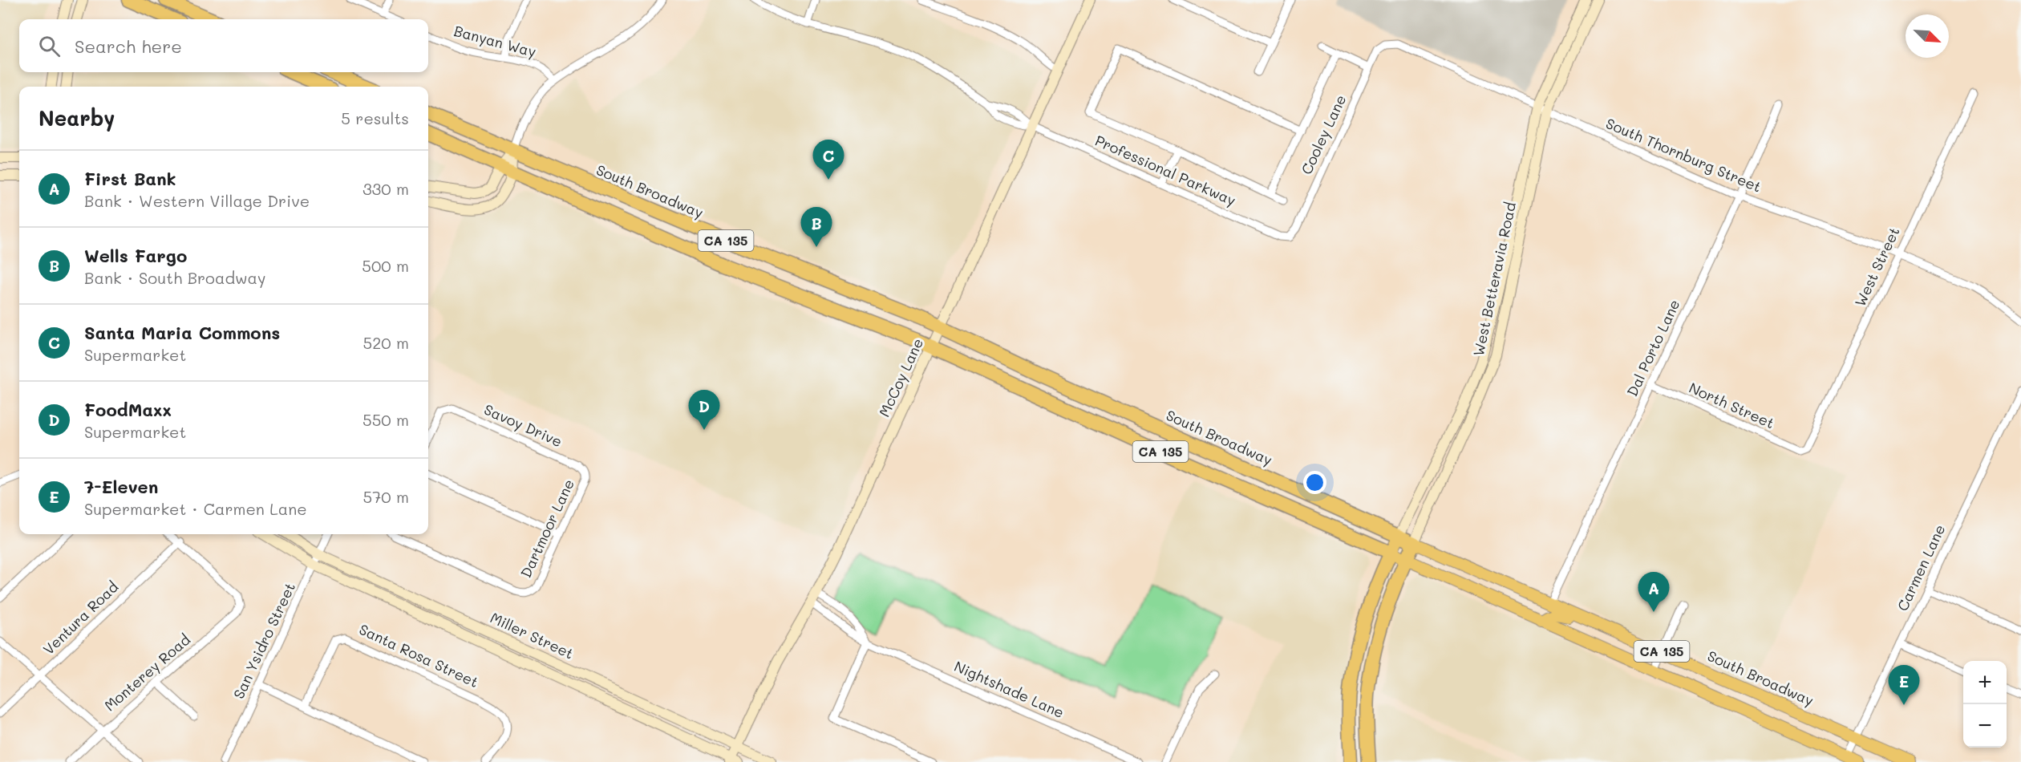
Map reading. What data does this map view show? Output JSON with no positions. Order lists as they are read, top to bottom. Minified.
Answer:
{"streets":{"highway":["South Broadway","CA 135","West Betteravia Road"],"street":["Banyan Way","Cooley Lane","South Thornburg Street","Professional Parkway","West Street","Dal Porto Lane","McCoy Lane","North Street","Savoy Drive","Dartmoor Lane","Carmen Lane","Ventura Road","Miller Street","San Ysidro Street","Santa Rosa Street","Monterey Road","Nightshade Lane"]},"crossings":[["Cooley Lane","South Thornburg Street"],["Cooley Lane","Professional Parkway"],["South Thornburg Street","West Street"],["South Thornburg Street","West Betteravia Road"],["South Thornburg Street","Dal Porto Lane"],["Professional Parkway","McCoy Lane"],["South Broadway","CA 135"],["South Broadway","West Betteravia Road"],["South Broadway","Dal Porto Lane"],["South Broadway","McCoy Lane"],["South Broadway","Carmen Lane"],["CA 135","West Betteravia Road"],["CA 135","McCoy Lane"],["CA 135","Carmen Lane"],["West Street","North Street"],["Dal Porto Lane","North Street"],["McCoy Lane","Miller Street"],["McCoy Lane","Nightshade Lane"],["Savoy Drive","Dartmoor Lane"],["Ventura Road","Monterey Road"],["Miller Street","San Ysidro Street"]],"north":"bottom right","page":{"search":"Search here","heading":["Nearby","5 results"],"pins":["C","B","D","A","E"],"list":[{"mark":"A","name":"First Bank","note":"Bank · Western Village Drive","value":"330 m"},{"mark":"B","name":"Wells Fargo","note":"Bank · South Broadway","value":"500 m"},{"mark":"C","name":"Santa Maria Commons","note":"Supermarket","value":"520 m"},{"mark":"D","name":"FoodMaxx","note":"Supermarket","value":"550 m"},{"mark":"E","name":"7-Eleven","note":"Supermarket · Carmen Lane","value":"570 m"}],"map_buttons":["+","−"]}}
